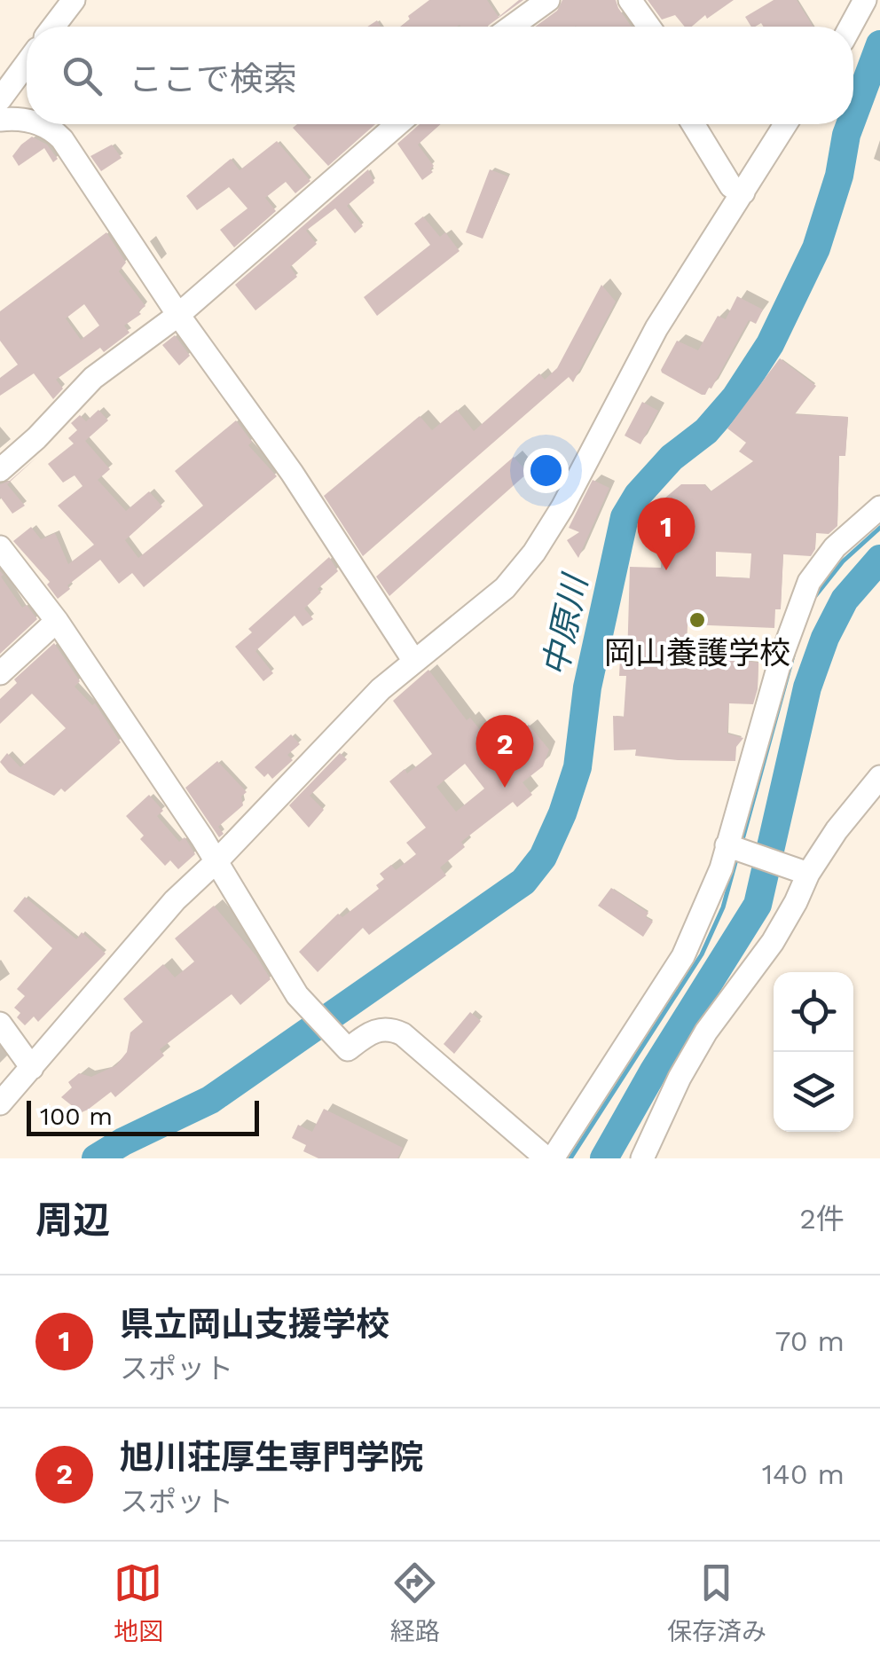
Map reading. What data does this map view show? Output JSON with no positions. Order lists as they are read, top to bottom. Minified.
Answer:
{"water":["中原川"],"places":["岡山養護学校"],"scale_bar":"100 m","page":{"search":"ここで検索","pins":["1","2"],"scale":"100 m","heading":["周辺","2件"],"list":[{"mark":"1","name":"県立岡山支援学校","note":"スポット","value":"70 m"},{"mark":"2","name":"旭川荘厚生専門学院","note":"スポット","value":"140 m"}],"nav":["地図","経路","保存済み"]}}
